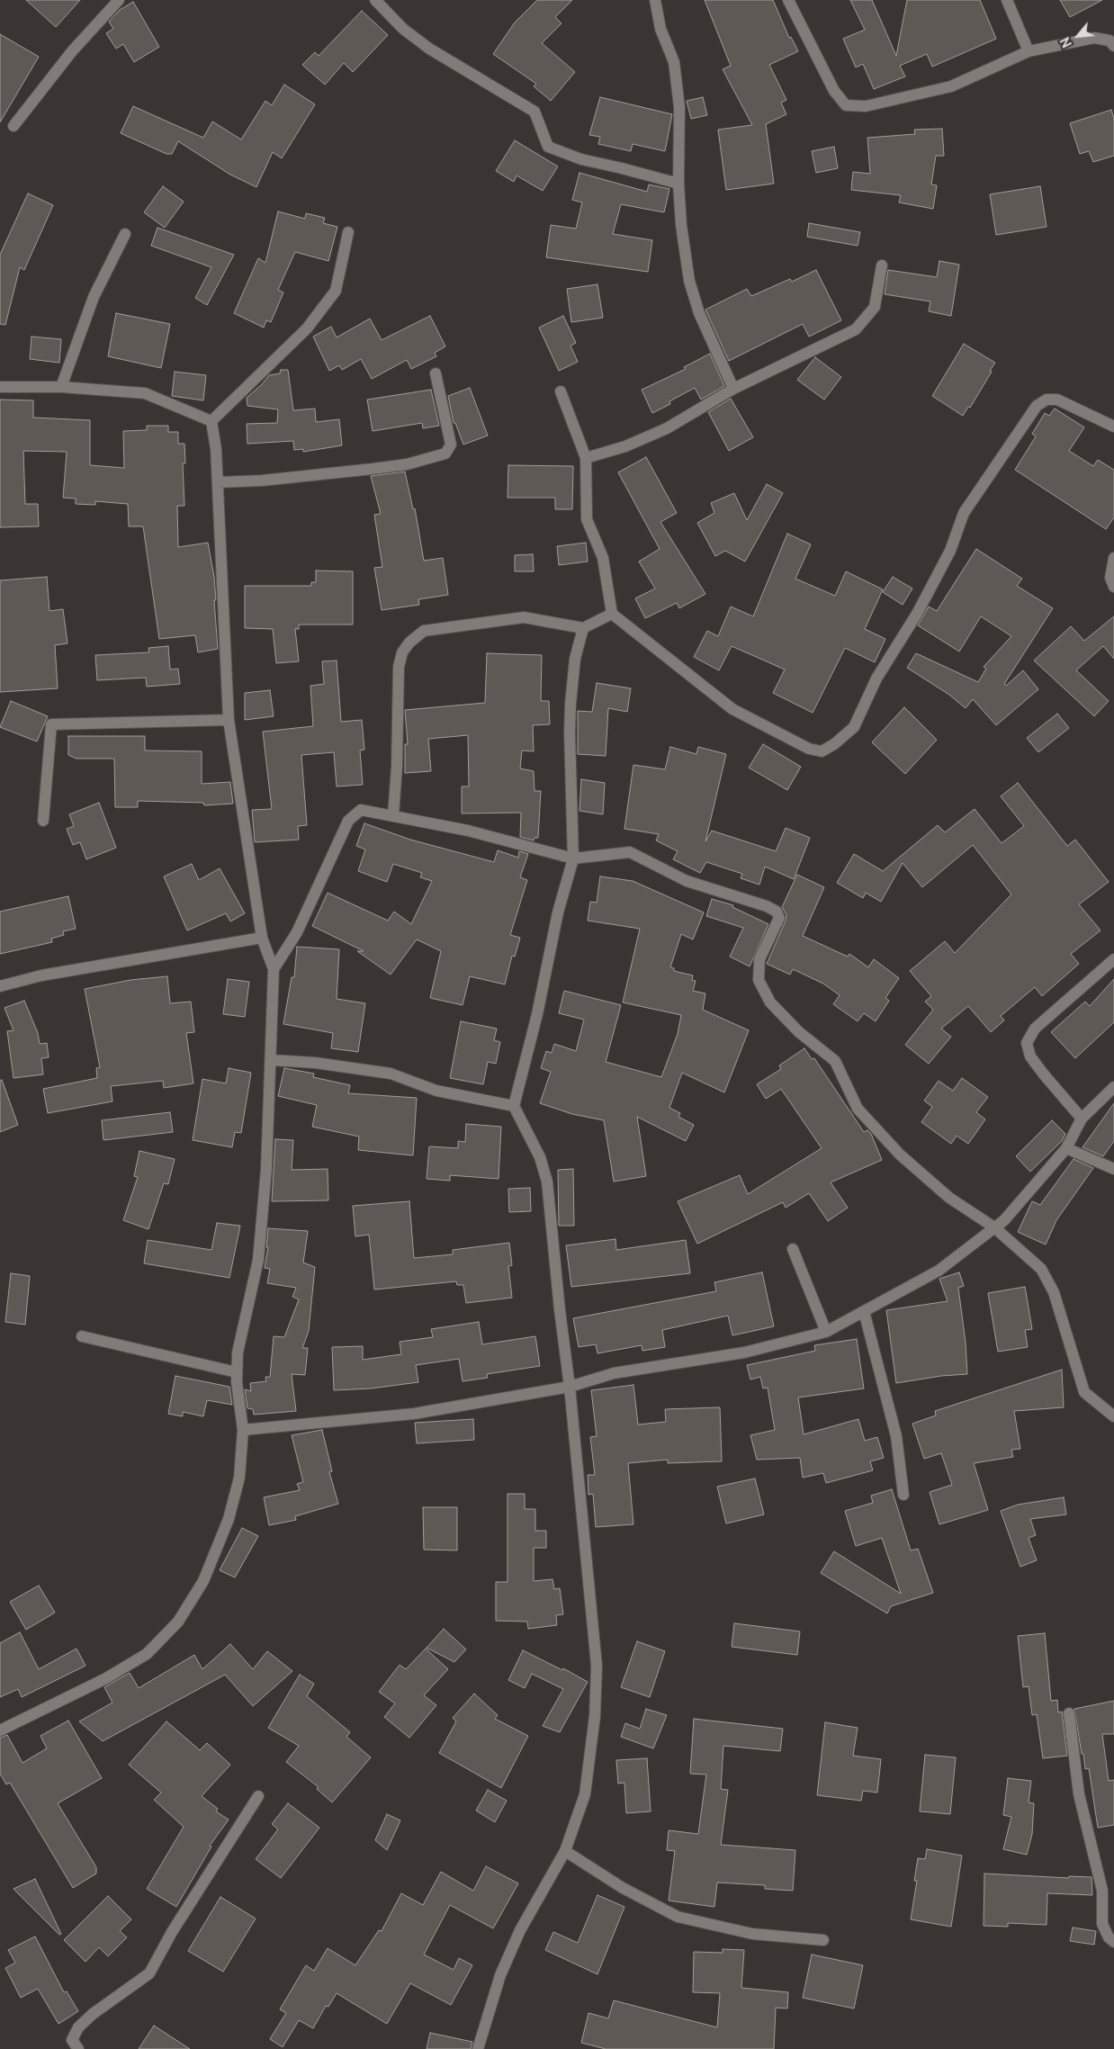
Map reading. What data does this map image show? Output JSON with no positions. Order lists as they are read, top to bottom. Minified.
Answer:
{"north":"bottom left"}
